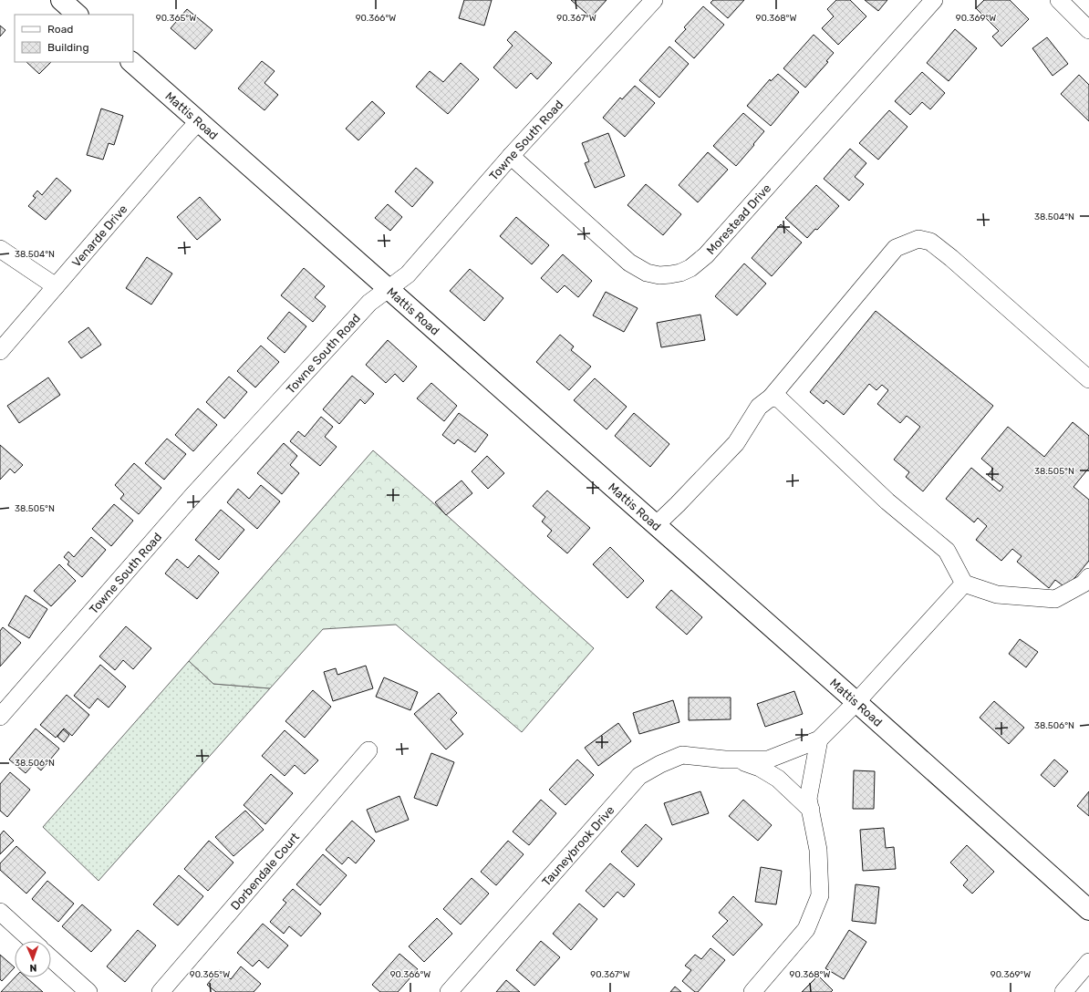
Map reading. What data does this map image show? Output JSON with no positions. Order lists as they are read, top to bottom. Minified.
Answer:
{"streets":{"main road":["Mattis Road"],"street":["Towne South Road","Morestead Drive","Venarde Drive","Tauneybrook Drive","Dorbendale Court"]},"crossings":[["Mattis Road","Towne South Road"],["Mattis Road","Venarde Drive"],["Mattis Road","Tauneybrook Drive"],["Towne South Road","Morestead Drive"]],"legend":["Road","Building"],"north":"bottom","coordinates":["90.365°W","90.366°W","90.367°W","90.368°W","90.369°W","38.504°N","38.505°N","38.506°N"]}
